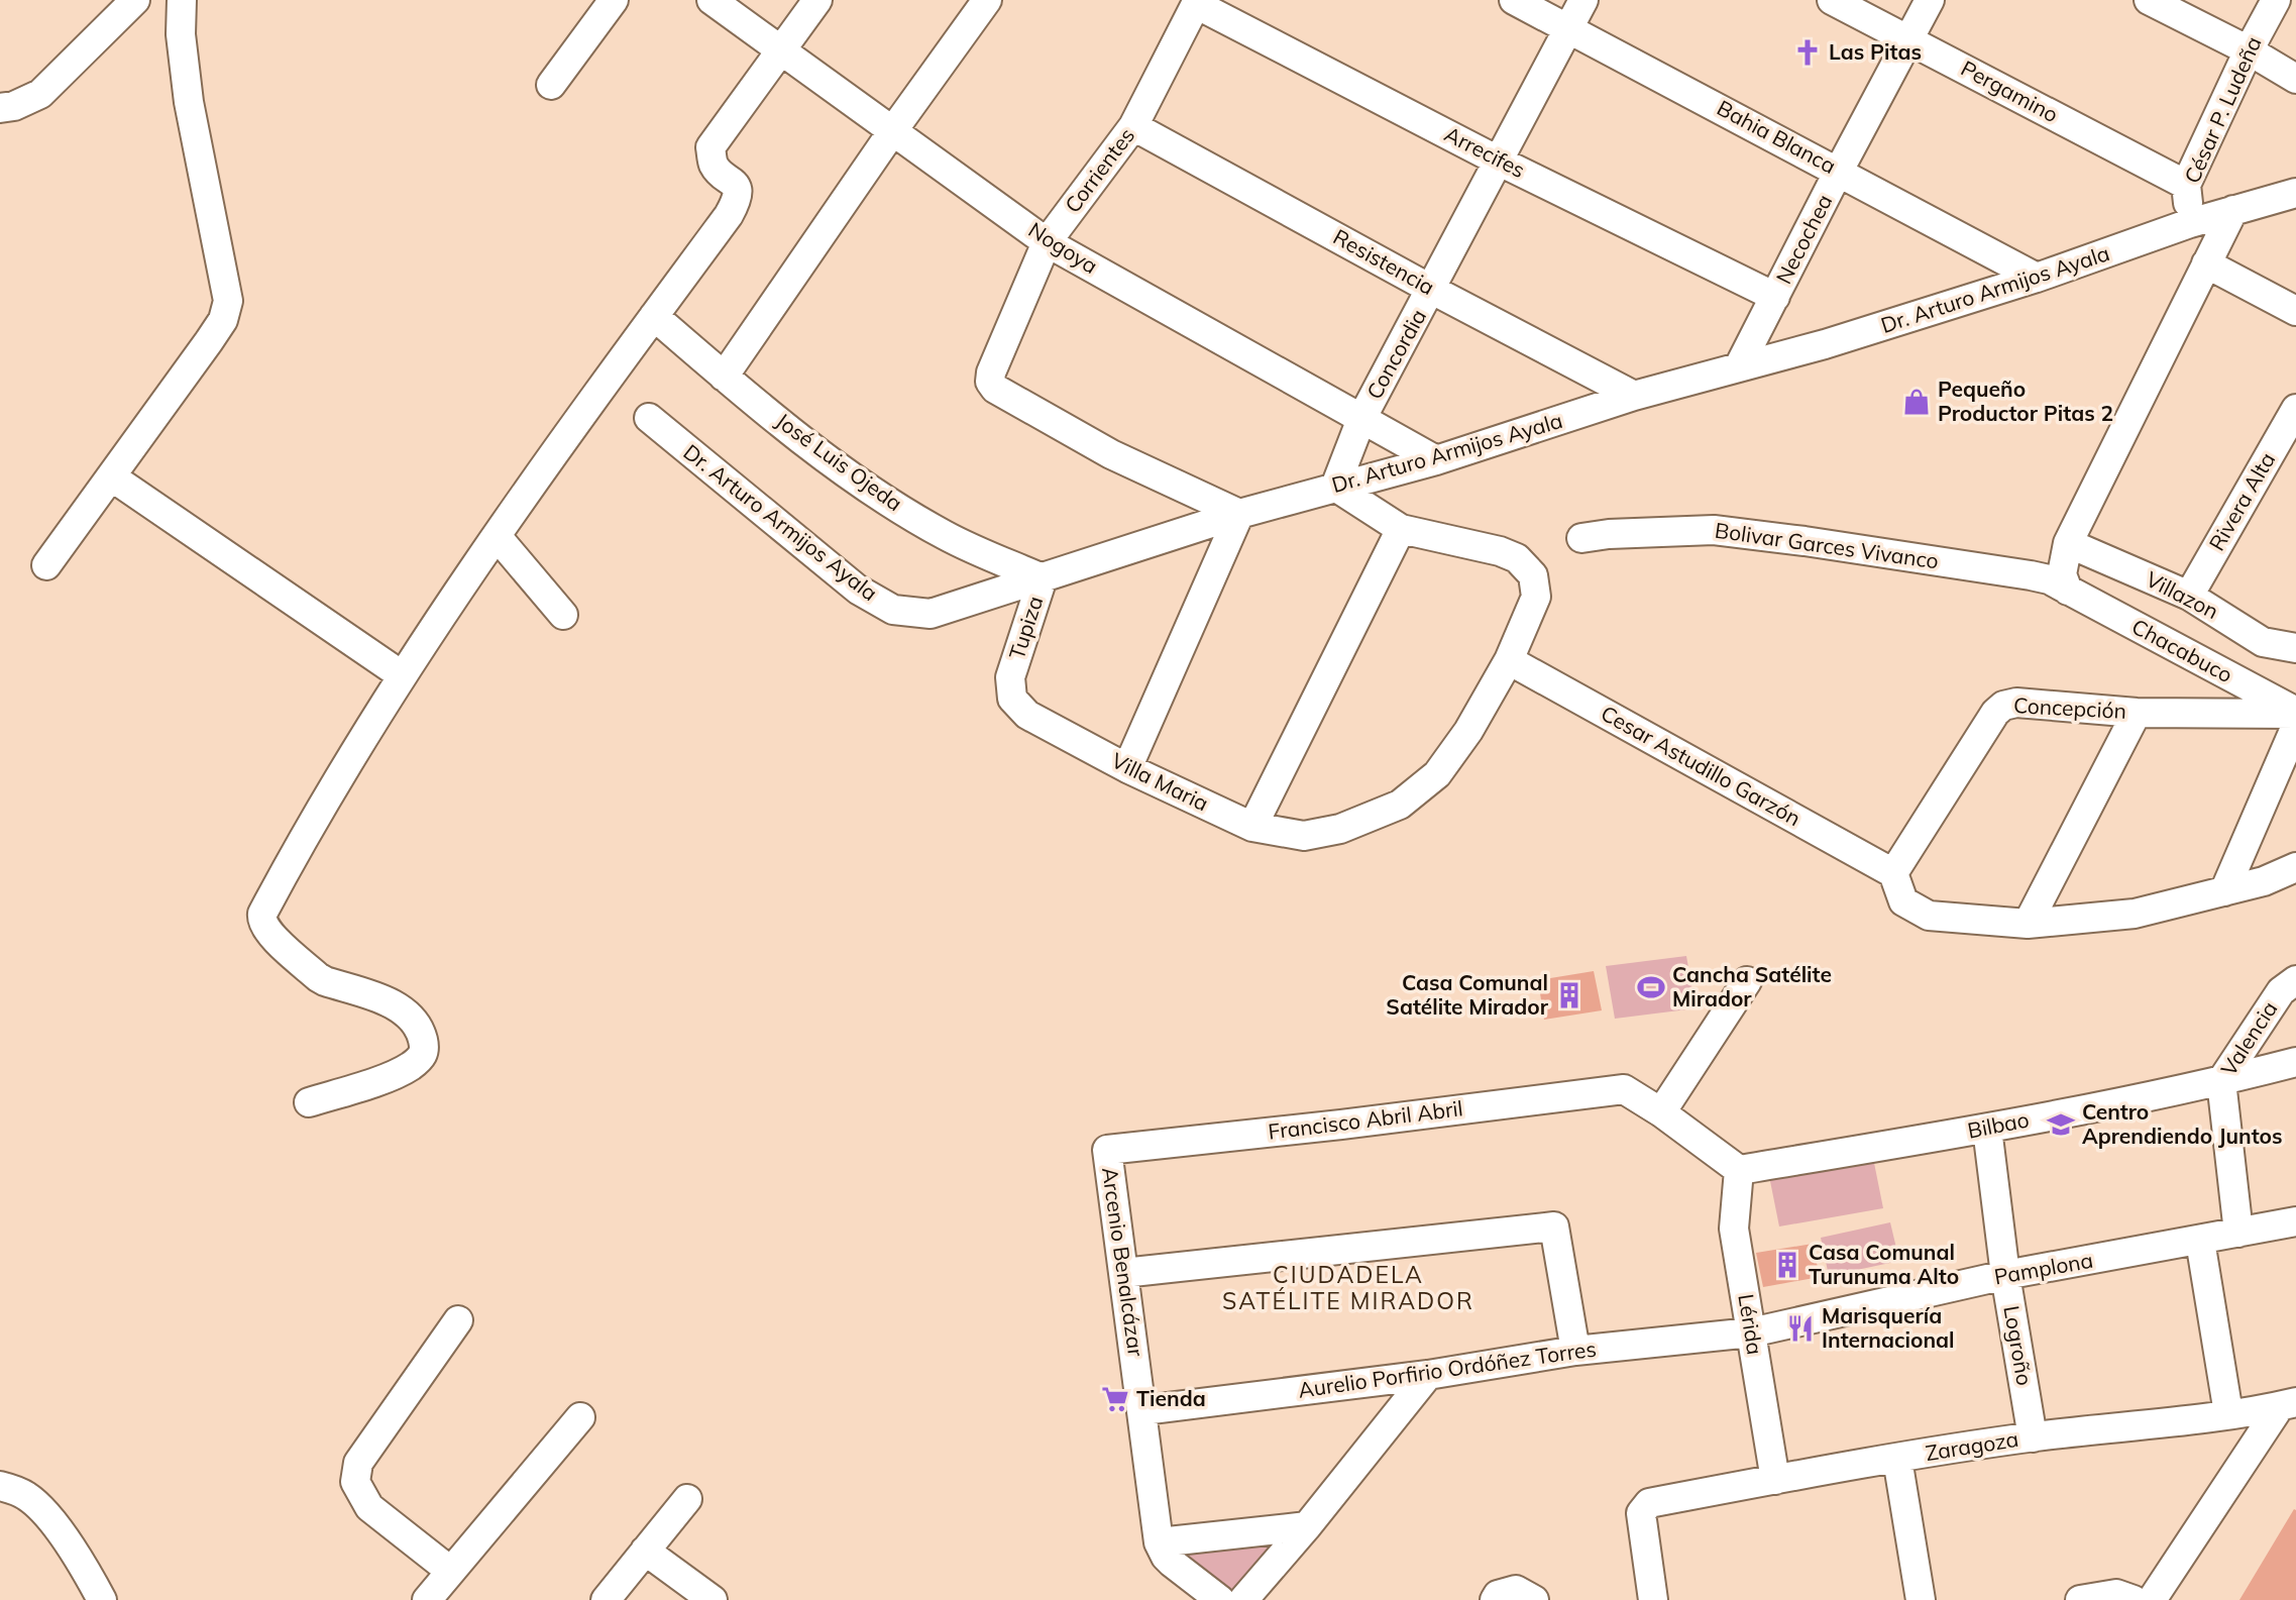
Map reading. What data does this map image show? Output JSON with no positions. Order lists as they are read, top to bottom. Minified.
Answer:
{"streets":{"street":["Pergamino","César P. Ludeña","Bahia Blanca","Arrecifes","Corrientes","Necochea","Nogoya","Resistencia","Dr. Arturo Armijos Ayala","Concordia","José Luis Ojeda","Rivera Alta","Bolivar Garces Vivanco","Villazon","Tupiza","Chacabuco","Concepción","Cesar Astudillo Garzón","Villa Maria","Valencia","Francisco Abril Abril","Bilbao","Arcenio Benalcázar","Pamplona","Lérida","Logroño","Aurelio Porfirio Ordóñez Torres","Zaragoza"]},"crossings":[["Pergamino","César P. Ludeña"],["Pergamino","Necochea"],["César P. Ludeña","Dr. Arturo Armijos Ayala"],["Bahia Blanca","Necochea"],["Bahia Blanca","Dr. Arturo Armijos Ayala"],["Bahia Blanca","Concordia"],["Arrecifes","Corrientes"],["Arrecifes","Necochea"],["Arrecifes","Concordia"],["Corrientes","Nogoya"],["Corrientes","Resistencia"],["Corrientes","Dr. Arturo Armijos Ayala"],["Necochea","Dr. Arturo Armijos Ayala"],["Nogoya","Dr. Arturo Armijos Ayala"],["Nogoya","Concordia"],["Resistencia","Dr. Arturo Armijos Ayala"],["Resistencia","Concordia"],["Dr. Arturo Armijos Ayala","Concordia"],["Dr. Arturo Armijos Ayala","José Luis Ojeda"],["Dr. Arturo Armijos Ayala","Tupiza"],["José Luis Ojeda","Tupiza"],["Rivera Alta","Villazon"],["Bolivar Garces Vivanco","Chacabuco"],["Tupiza","Villa Maria"],["Chacabuco","Concepción"],["Concepción","Cesar Astudillo Garzón"],["Cesar Astudillo Garzón","Villa Maria"],["Valencia","Bilbao"],["Valencia","Pamplona"],["Francisco Abril Abril","Arcenio Benalcázar"],["Bilbao","Lérida"],["Bilbao","Logroño"],["Arcenio Benalcázar","Aurelio Porfirio Ordóñez Torres"],["Pamplona","Lérida"],["Pamplona","Logroño"],["Pamplona","Aurelio Porfirio Ordóñez Torres"],["Lérida","Aurelio Porfirio Ordóñez Torres"],["Lérida","Zaragoza"],["Logroño","Zaragoza"]],"districts":["CIUDADELA SATÉLITE MIRADOR"],"places":{"church":["Las Pitas"],"shop":["Pequeño Productor Pitas 2"],"sports":["Cancha Satélite Mirador"],"building":["Casa Comunal Satélite Mirador","Casa Comunal Turunuma Alto"],"school or university":["Centro Aprendiendo Juntos"],"restaurant":["Marisquería Internacional"],"supermarket":["Tienda"]}}
